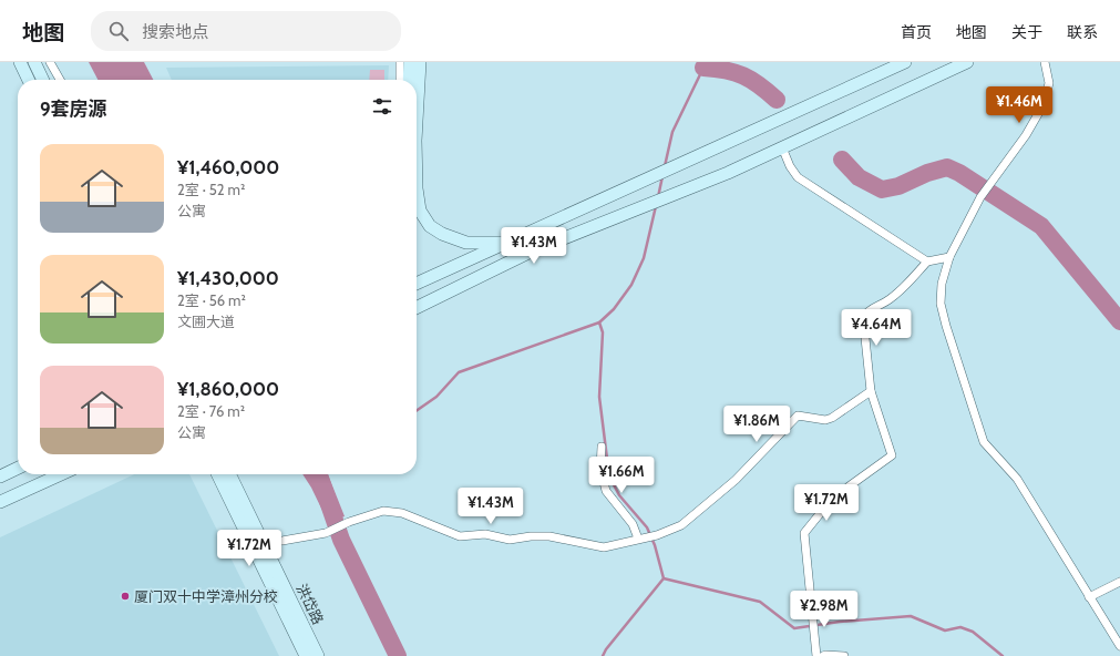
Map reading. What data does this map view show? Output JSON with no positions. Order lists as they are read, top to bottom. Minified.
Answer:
{"streets":{"main road":["洪岱路"]},"places":["厦门双十中学漳州分校"],"page":{"header":"地图","search":"搜索地点","nav":["首页","地图","关于","联系"],"heading":"9套房源","price":["¥1.46M","¥1.43M","¥4.64M","¥1.86M","¥1.66M","¥1.72M","¥1.43M","¥1.72M","¥2.98M"],"list":[{"name":"¥1,460,000","note":"2室 · 52 m² · 公寓"},{"name":"¥1,430,000","note":"2室 · 56 m² · 文圃大道"},{"name":"¥1,860,000","note":"2室 · 76 m² · 公寓"}]}}
